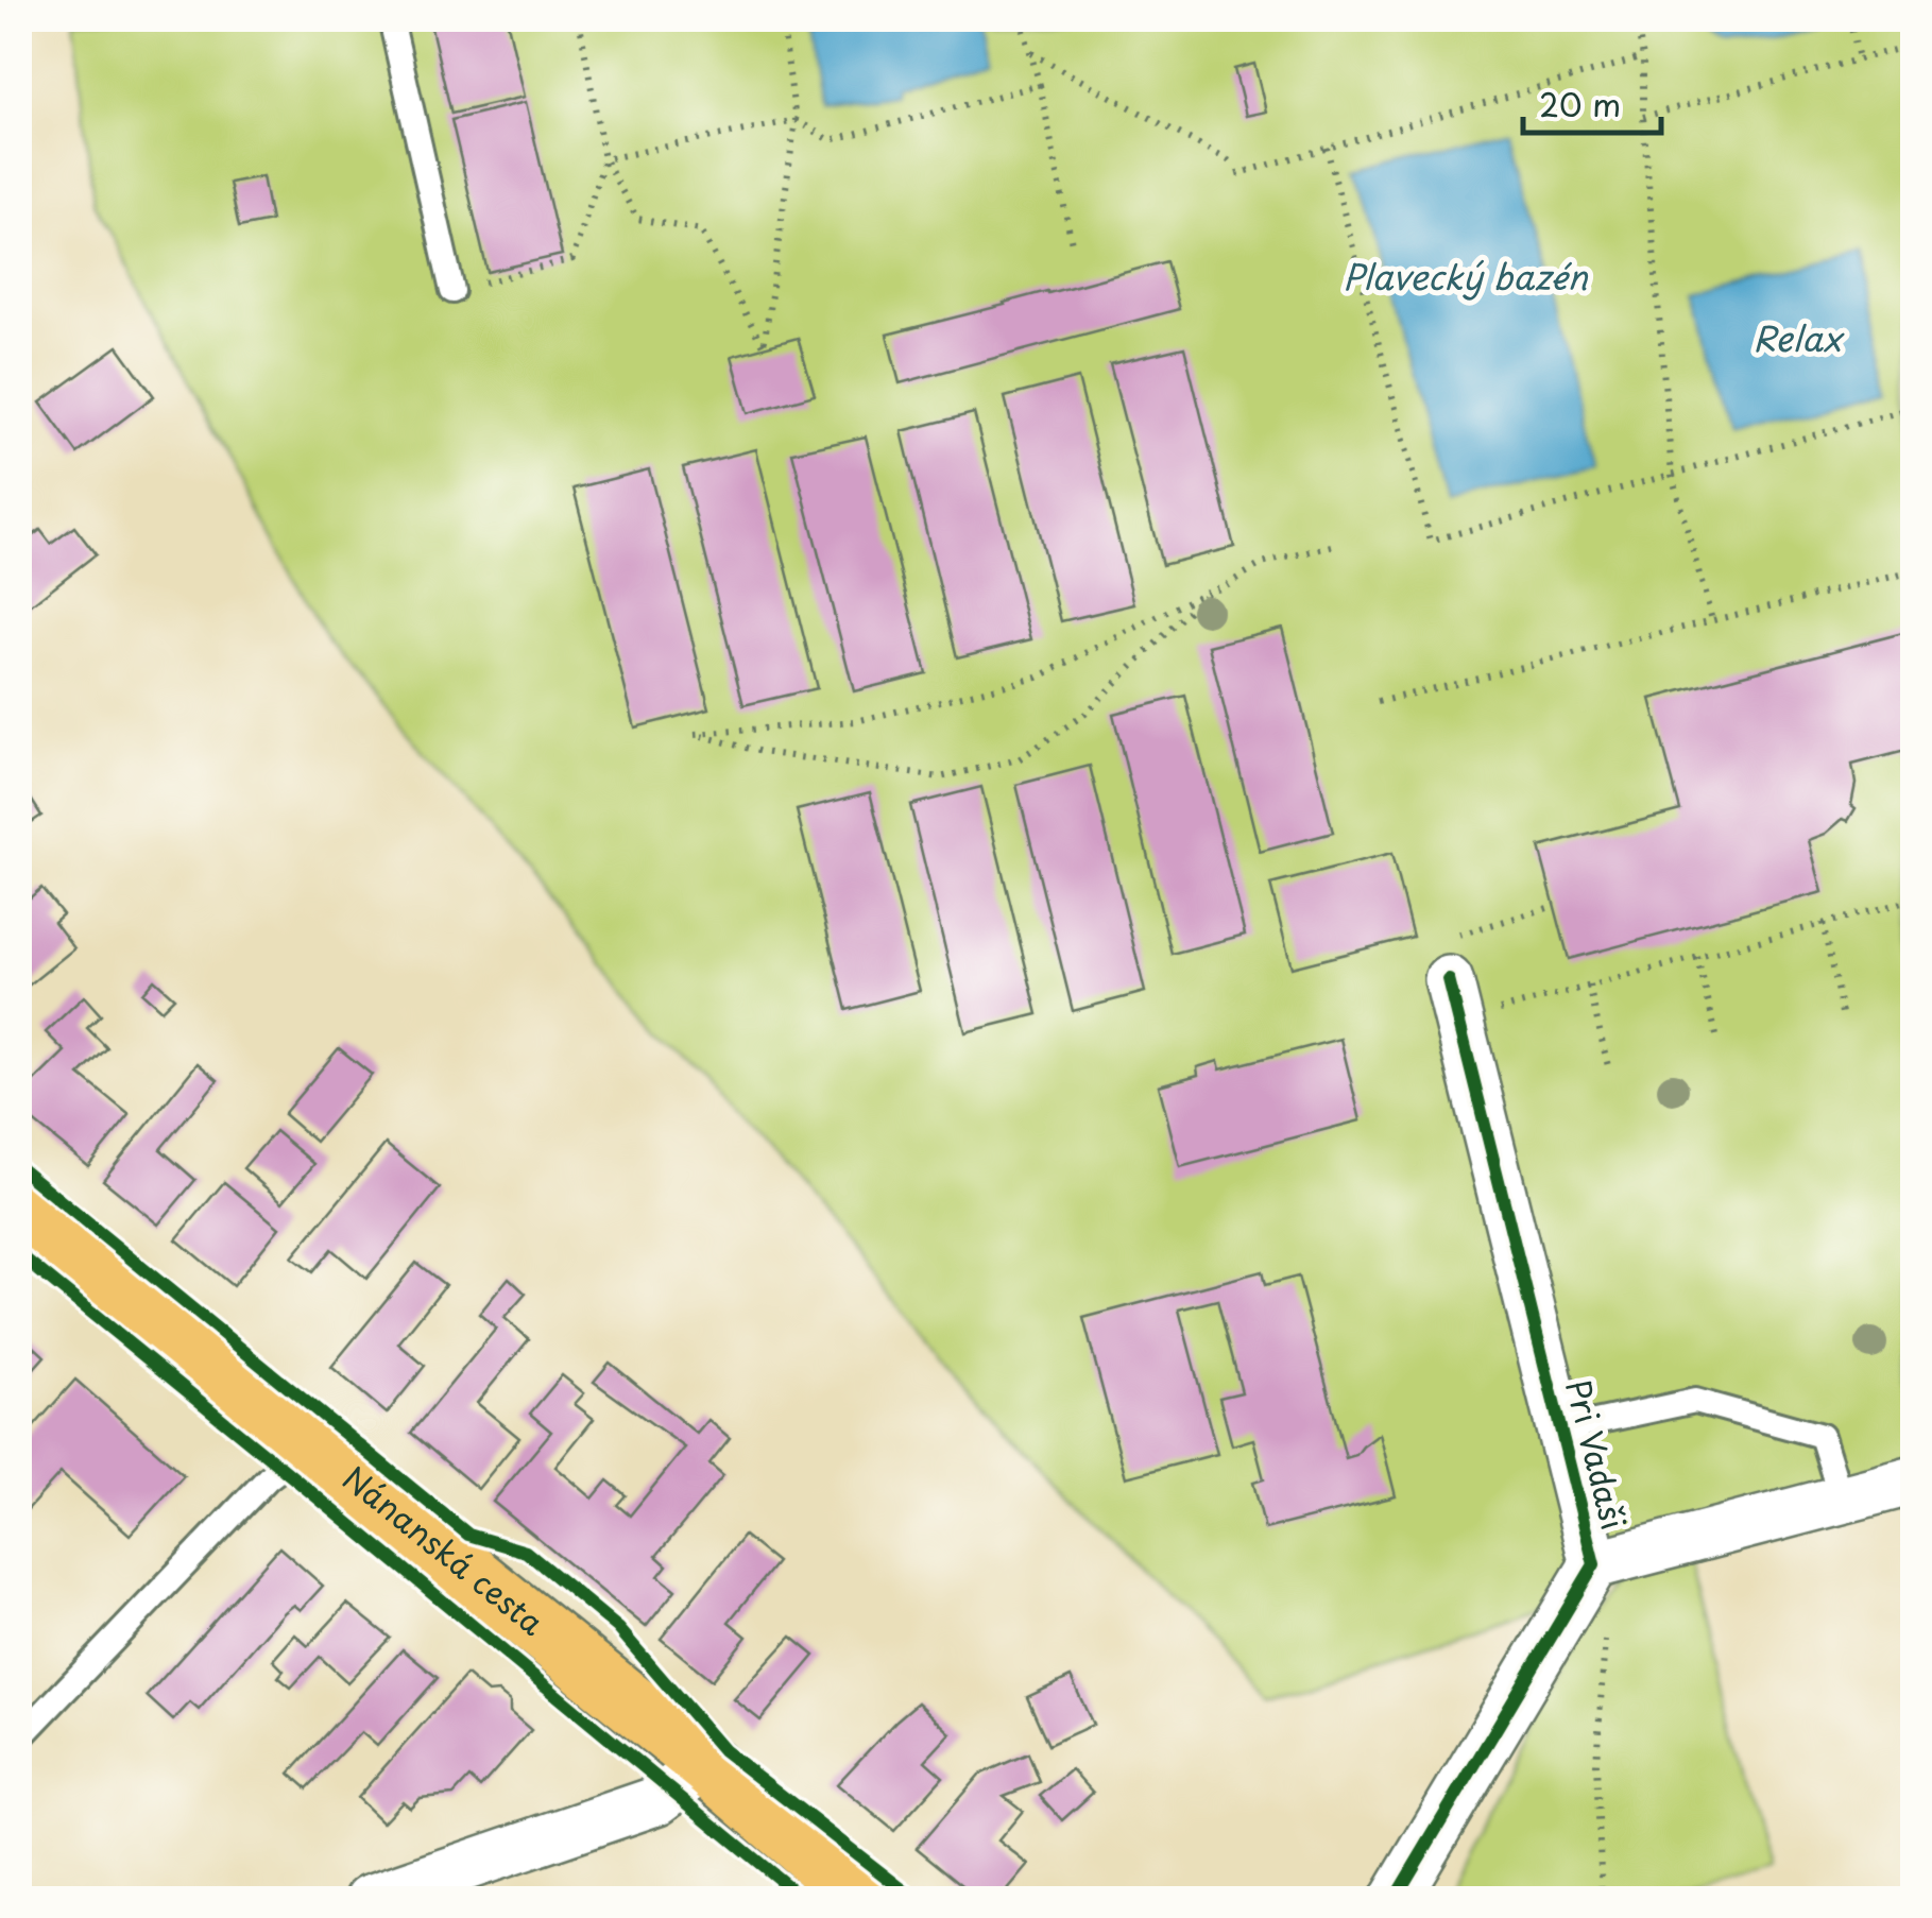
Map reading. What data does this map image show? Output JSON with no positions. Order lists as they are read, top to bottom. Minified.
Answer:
{"streets":{"main road":["Nánanská cesta"],"street":["Pri Vadaši"]},"water":["Plavecký bazén","Relax"],"scale_bar":"20 m"}
